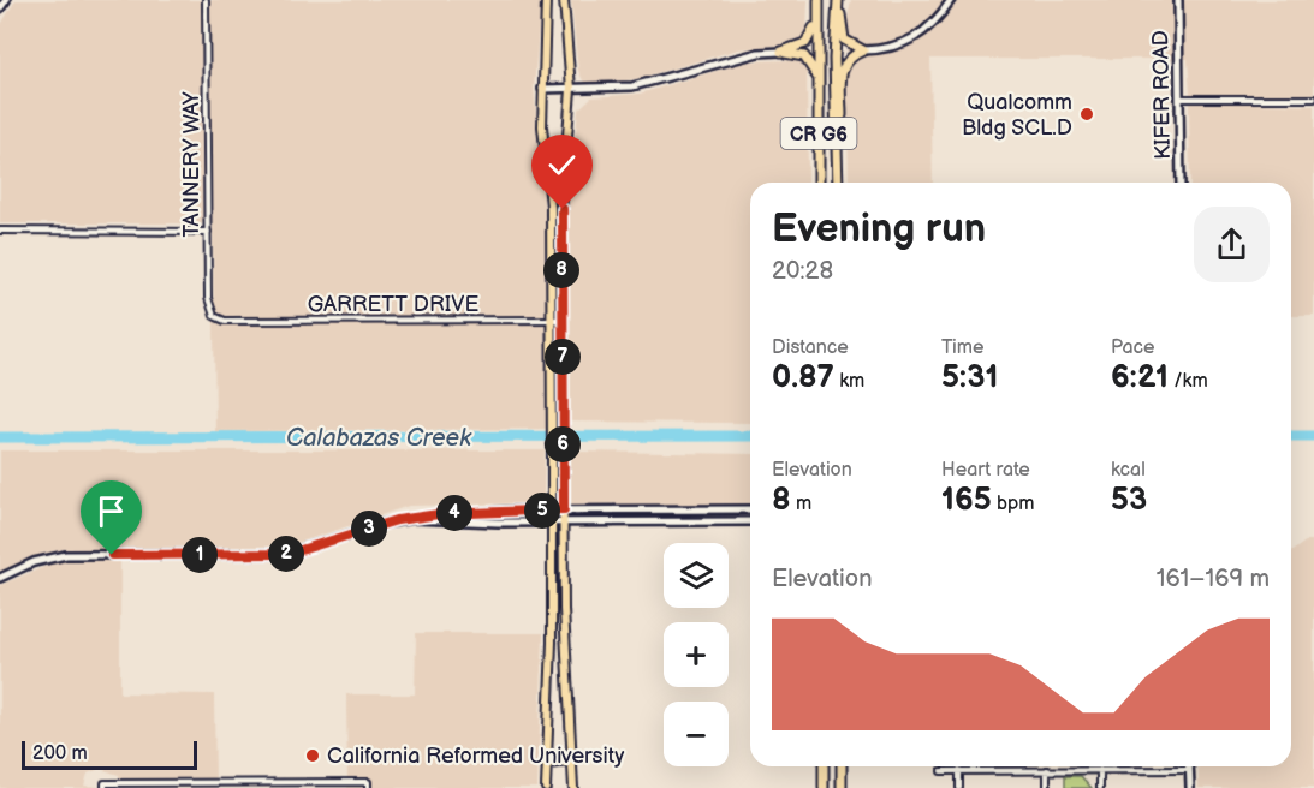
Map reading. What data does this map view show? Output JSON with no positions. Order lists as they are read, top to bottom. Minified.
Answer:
{"streets":{"highway":["CR G6"],"main road":["KIFER ROAD"],"street":["TANNERY WAY","GARRETT DRIVE"]},"crossings":[["TANNERY WAY","GARRETT DRIVE"]],"water":["Calabazas Creek"],"places":["Qualcomm Bldg SCL.D","California Reformed University"],"scale_bar":"200 m","page":{"heading":["Evening run","20:28"],"pins":["8","7","6","5","4","3","2","1"],"stats":[["Distance","0.87 km"],["Time","5:31"],["Pace","6:21 /km"],["Elevation","8 m"],["Heart rate","165 bpm"],["kcal","53"]],"map_buttons":["+","−"],"chart":["Elevation","161–169 m"],"scale":"200 m"}}
